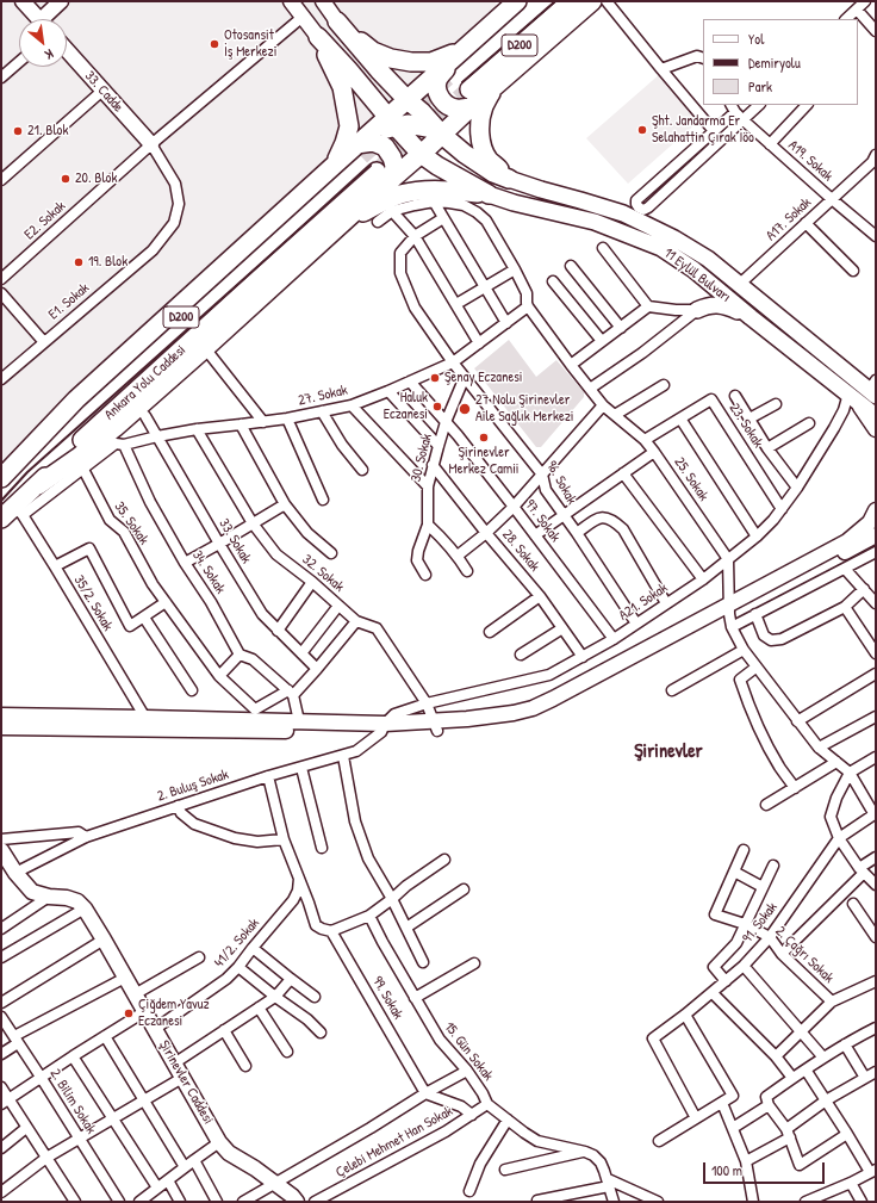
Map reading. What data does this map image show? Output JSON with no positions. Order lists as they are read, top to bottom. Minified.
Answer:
{"streets":{"highway":["D200","Ankara Yolu Caddesi"],"main road":["33. Cadde","11 Eylül Bulvarı","Şirinevler Caddesi"],"street":["A19. Sokak","A17. Sokak","E2. Sokak","E1. Sokak","27. Sokak","23. Sokak","30. Sokak","25. Sokak","96. Sokak","97. Sokak","35. Sokak","33. Sokak","28. Sokak","34. Sokak","32. Sokak","A21. Sokak","35/2. Sokak","2. Buluş Sokak","91. Sokak","41/2. Sokak","2. Çağrı Sokak","99. Sokak","15. Gün Sokak","2. Bilim Sokak","Çelebi Mehmet Han Sokak"]},"crossings":[["33. Cadde","E2. Sokak"],["33. Cadde","E1. Sokak"],["A19. Sokak","A17. Sokak"],["A17. Sokak","11 Eylül Bulvarı"],["E2. Sokak","E1. Sokak"],["11 Eylül Bulvarı","A21. Sokak"],["Ankara Yolu Caddesi","35/2. Sokak"],["27. Sokak","25. Sokak"],["27. Sokak","96. Sokak"],["27. Sokak","97. Sokak"],["27. Sokak","33. Sokak"],["27. Sokak","34. Sokak"],["27. Sokak","32. Sokak"],["23. Sokak","25. Sokak"],["23. Sokak","A21. Sokak"],["30. Sokak","96. Sokak"],["30. Sokak","97. Sokak"],["30. Sokak","28. Sokak"],["25. Sokak","A21. Sokak"],["96. Sokak","A21. Sokak"],["97. Sokak","A21. Sokak"],["28. Sokak","A21. Sokak"],["32. Sokak","A21. Sokak"],["A21. Sokak","2. Buluş Sokak"],["2. Buluş Sokak","99. Sokak"],["91. Sokak","2. Çağrı Sokak"],["41/2. Sokak","99. Sokak"],["41/2. Sokak","Şirinevler Caddesi"],["15. Gün Sokak","Çelebi Mehmet Han Sokak"]],"districts":["Şirinevler"],"places":["Otosansit İş Merkezi","Şht. Jandarma Er Selahattin Çırak İöo","21. Blok","20. Blok","19. Blok","Şenay Eczanesi","Haluk Eczanesi","27 Nolu Şirinevler Aile Sağlık Merkezi","Şirinevler Merkez Camii","Çiğdem Yavuz Eczanesi"],"legend":["Yol","Demiryolu","Park"],"scale_bar":"100 m","north":"bottom right"}
